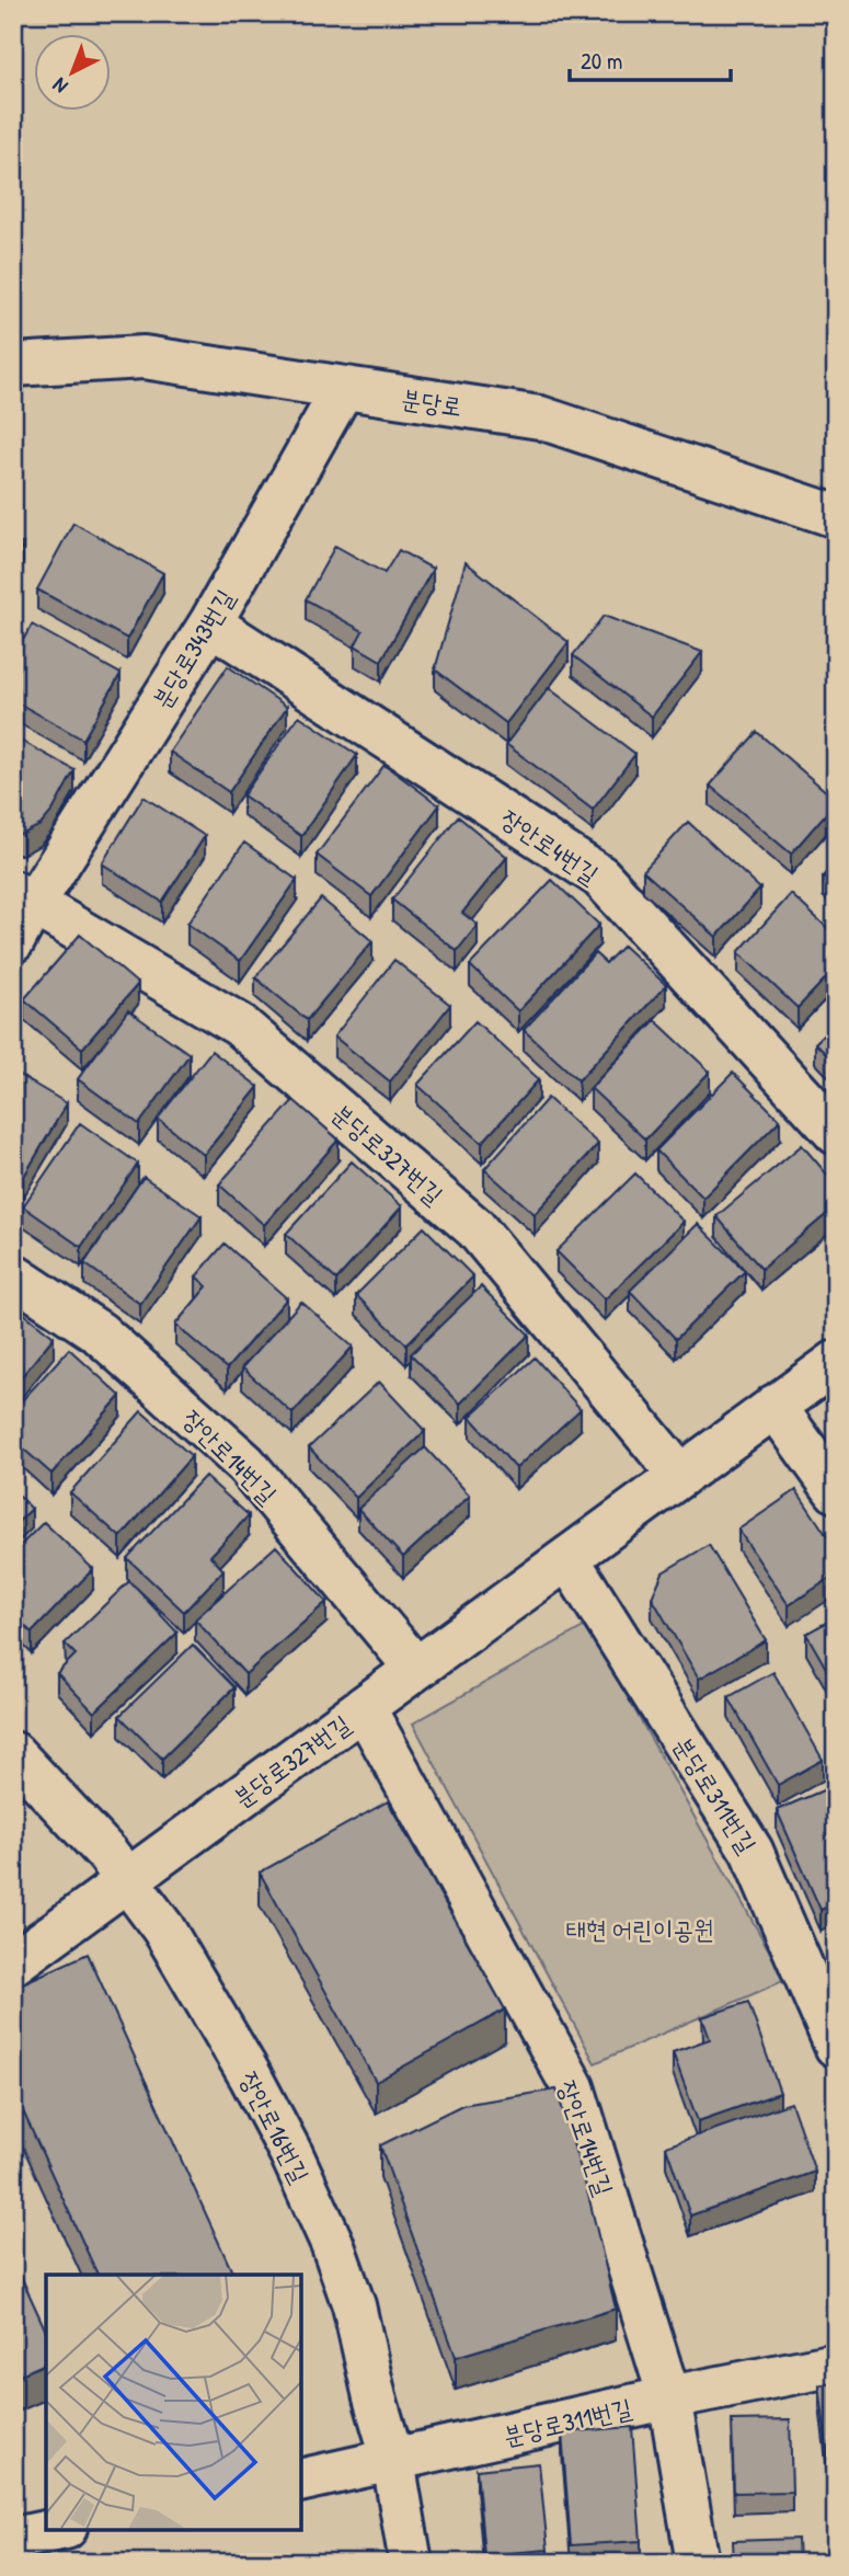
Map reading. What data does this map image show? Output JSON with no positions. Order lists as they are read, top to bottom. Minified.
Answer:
{"streets":{"street":["분당로","분당로343번길","장안로4번길","분당로327번길","장안로14번길","분당로311번길","장안로16번길"]},"crossings":[["분당로","분당로343번길"],["분당로343번길","장안로4번길"],["분당로343번길","분당로327번길"],["분당로327번길","장안로14번길"],["분당로327번길","분당로311번길"],["분당로327번길","장안로16번길"],["장안로14번길","분당로311번길"],["분당로311번길","장안로16번길"]],"parks":["태현 어린이공원"],"scale_bar":"20 m","north":"bottom left"}
